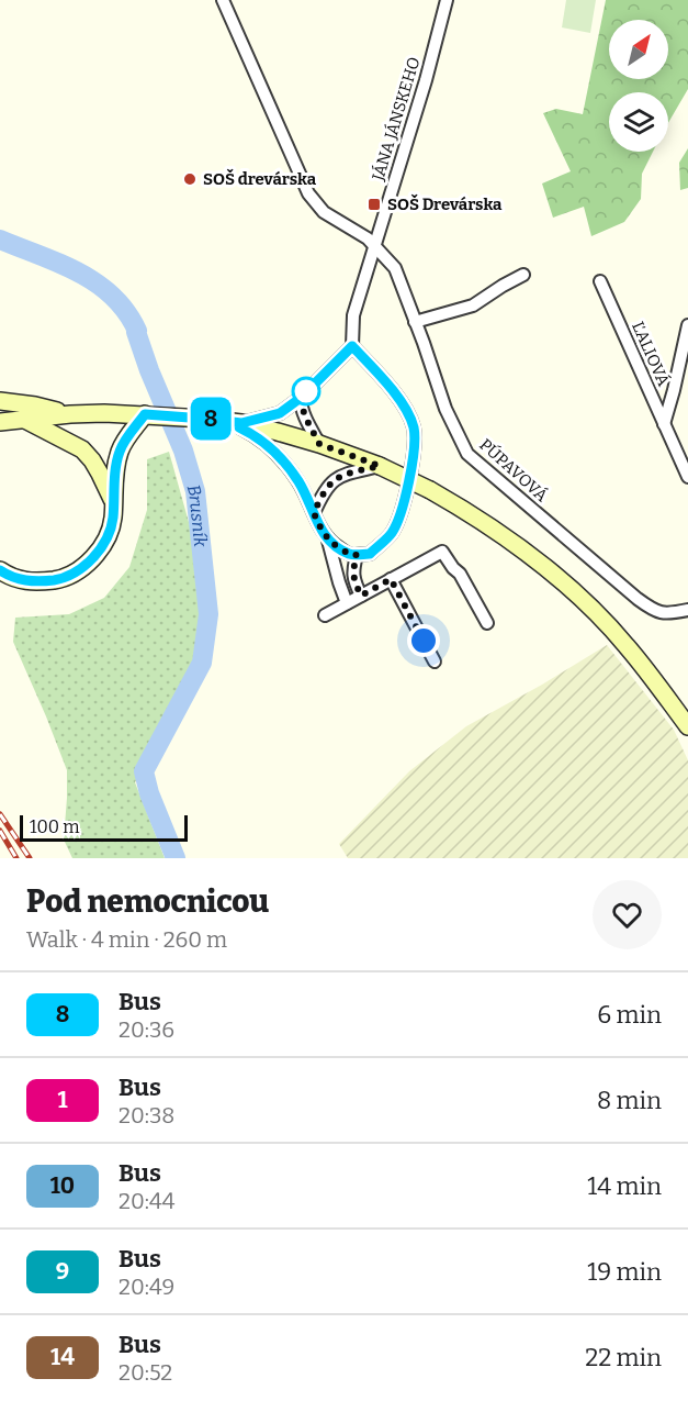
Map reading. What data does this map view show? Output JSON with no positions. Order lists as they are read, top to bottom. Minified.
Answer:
{"streets":{"street":["JÁNA JÁNSKEHO","ĽALIOVÁ","PÚPAVOVÁ"]},"crossings":[["JÁNA JÁNSKEHO","PÚPAVOVÁ"]],"water":["Brusník"],"places":{"other":["SOŠ drevárska"],"transit":["SOŠ Drevárska"]},"lines":["bus line 8"],"scale_bar":"100 m","north":"top right","page":{"on_map":"8","scale":"100 m","heading":["Pod nemocnicou","Walk · 4 min · 260 m"],"list":[{"mark":"8","name":"Bus","note":"20:36","value":"6 min"},{"mark":"1","name":"Bus","note":"20:38","value":"8 min"},{"mark":"10","name":"Bus","note":"20:44","value":"14 min"},{"mark":"9","name":"Bus","note":"20:49","value":"19 min"},{"mark":"14","name":"Bus","note":"20:52","value":"22 min"}]}}
